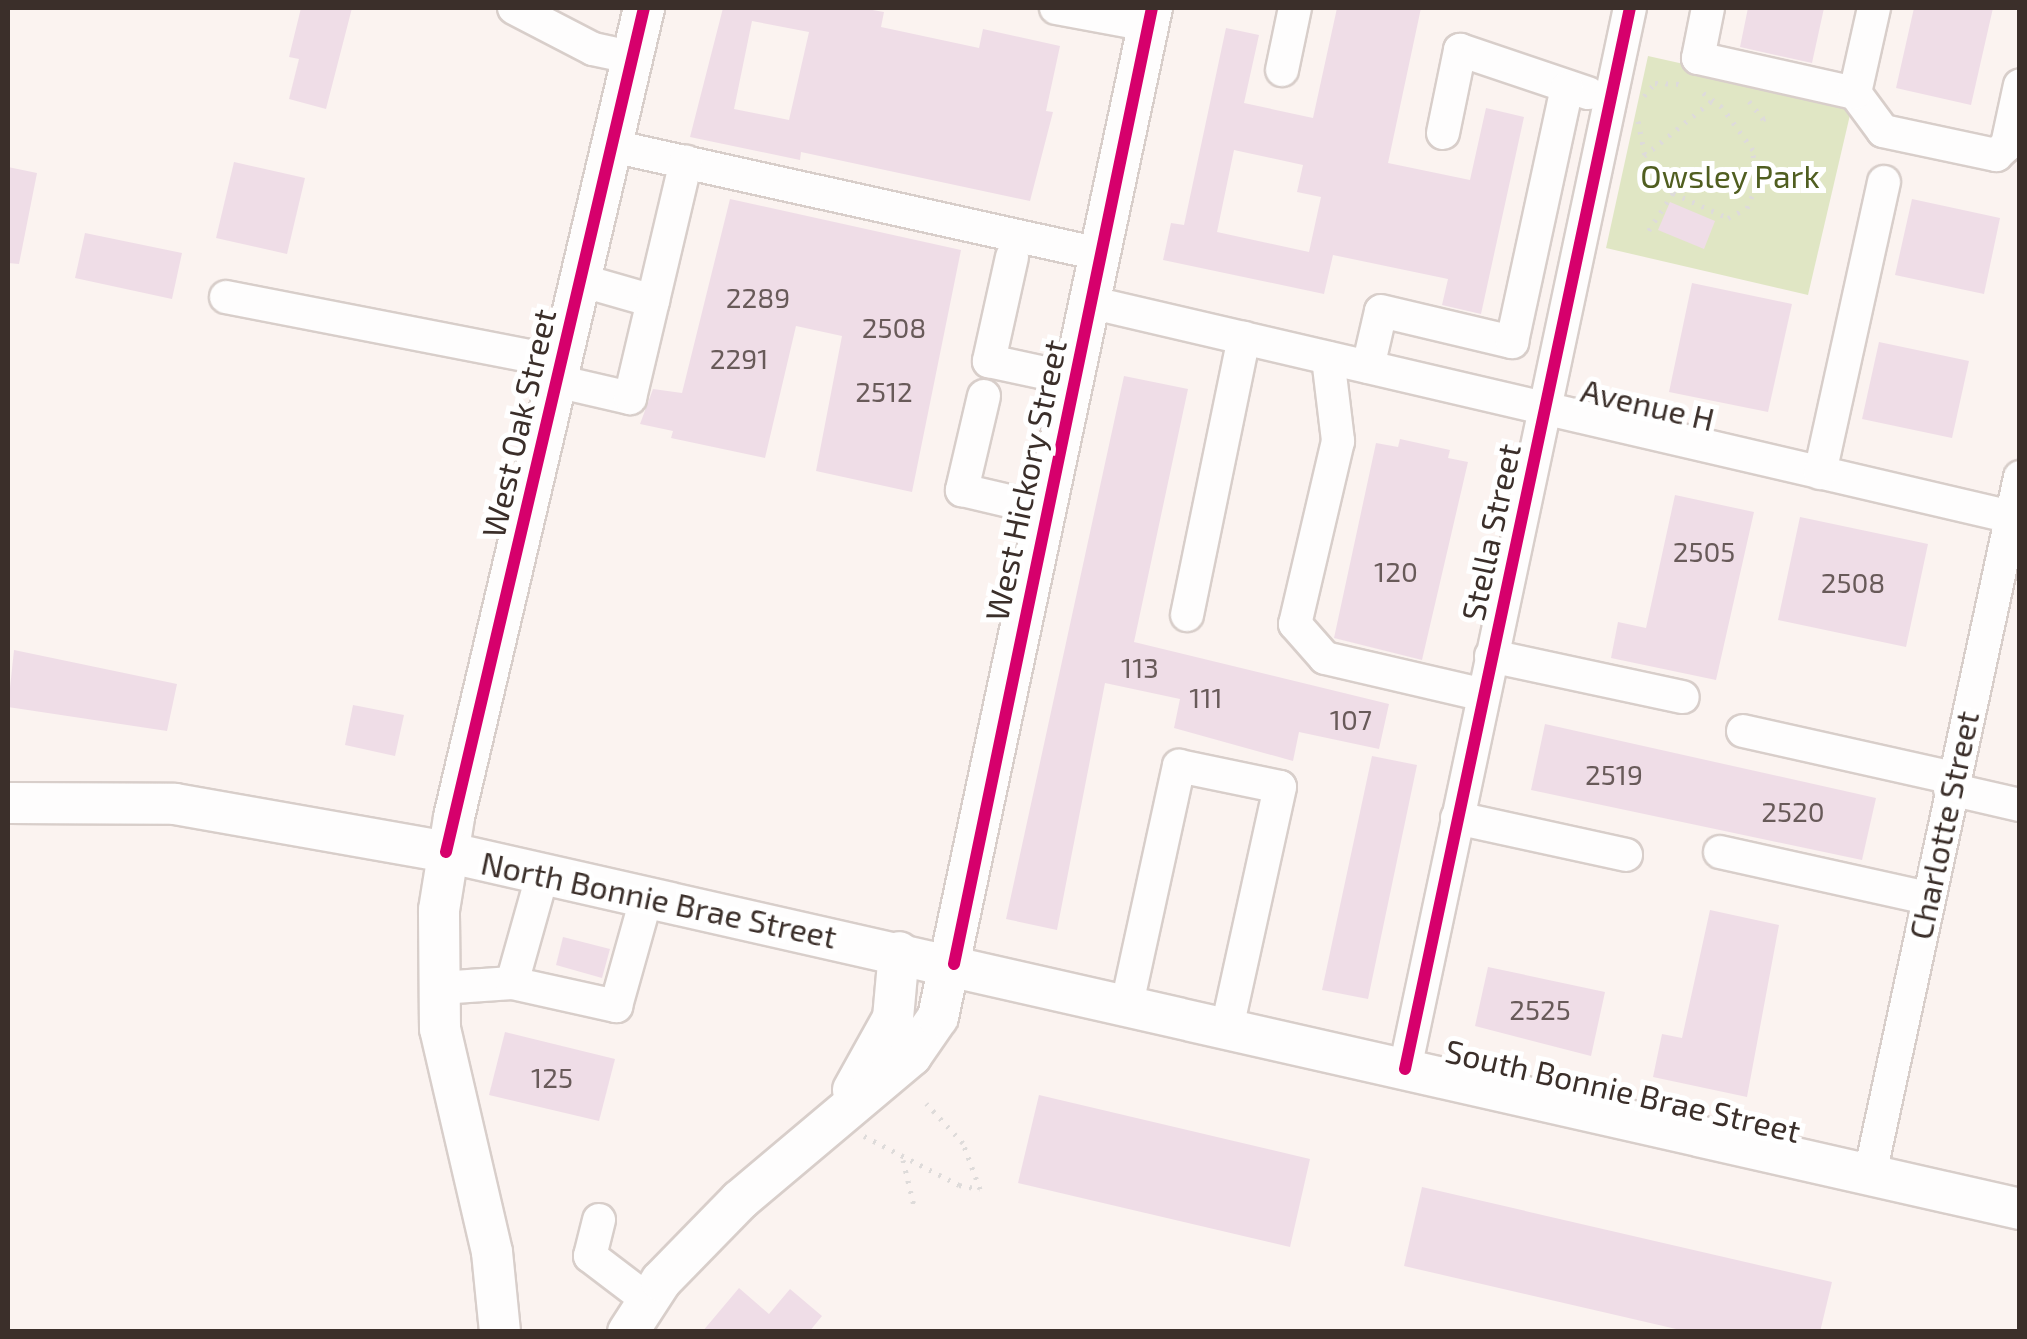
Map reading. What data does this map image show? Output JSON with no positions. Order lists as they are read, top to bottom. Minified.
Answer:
{"streets":{"main road":["West Oak Street","West Hickory Street","North Bonnie Brae Street","South Bonnie Brae Street"],"street":["Avenue H","Stella Street","Charlotte Street"]},"crossings":[["Avenue H","West Hickory Street"],["Avenue H","Stella Street"],["Avenue H","Charlotte Street"],["West Oak Street","North Bonnie Brae Street"],["West Hickory Street","North Bonnie Brae Street"],["West Hickory Street","South Bonnie Brae Street"],["Stella Street","South Bonnie Brae Street"],["Charlotte Street","South Bonnie Brae Street"],["North Bonnie Brae Street","South Bonnie Brae Street"]],"parks":["Owsley Park"],"house_numbers":["2289","2508","2291","2512","2505","120","2508","113","111","107","2519","2520","2525","125"]}
